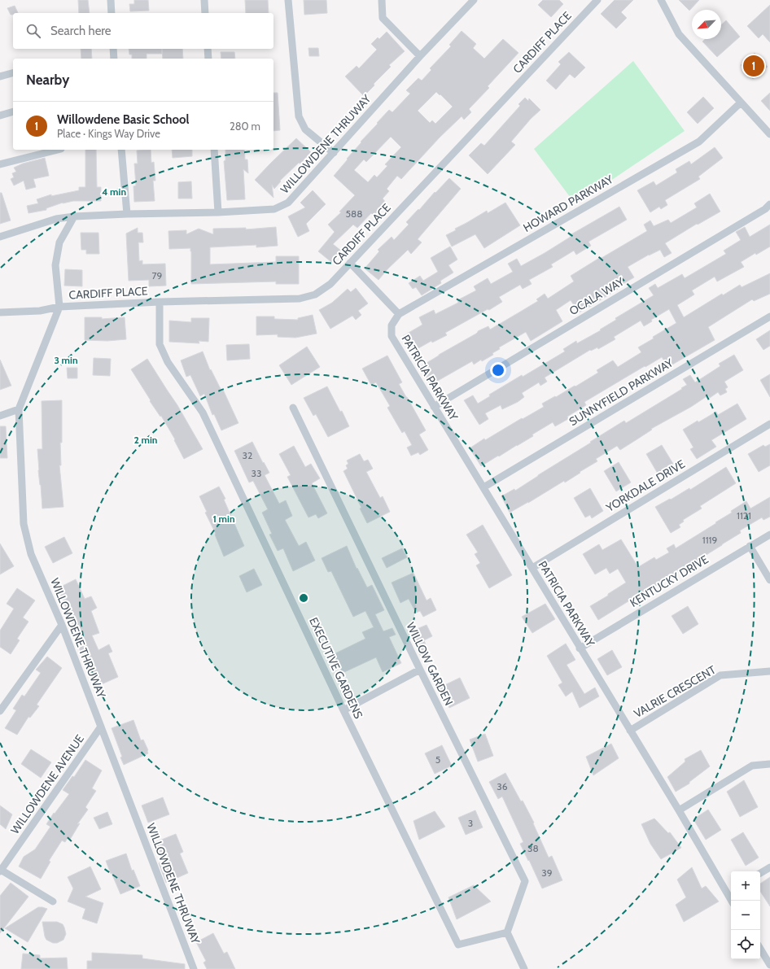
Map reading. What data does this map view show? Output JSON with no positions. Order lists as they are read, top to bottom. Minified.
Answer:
{"streets":{"street":["CARDIFF PLACE","WILLOWDENE THRUWAY","HOWARD PARKWAY","OCALA WAY","PATRICIA PARKWAY","SUNNYFIELD PARKWAY","YORKDALE DRIVE","KENTUCKY DRIVE","WILLOW GARDEN","EXECUTIVE GARDENS","VALRIE CRESCENT","WILLOWDENE AVENUE"]},"crossings":[["CARDIFF PLACE","WILLOWDENE THRUWAY"],["CARDIFF PLACE","EXECUTIVE GARDENS"],["WILLOWDENE THRUWAY","WILLOWDENE AVENUE"],["HOWARD PARKWAY","PATRICIA PARKWAY"],["OCALA WAY","PATRICIA PARKWAY"],["PATRICIA PARKWAY","SUNNYFIELD PARKWAY"],["PATRICIA PARKWAY","YORKDALE DRIVE"],["PATRICIA PARKWAY","KENTUCKY DRIVE"],["PATRICIA PARKWAY","VALRIE CRESCENT"],["WILLOW GARDEN","EXECUTIVE GARDENS"]],"house_numbers":["588","79","32","33","1121","1119","5","36","3","38","39"],"north":"bottom left","page":{"search":"Search here","pins":"1","heading":"Nearby","list":[{"mark":"1","name":"Willowdene Basic School","note":"Place · Kings Way Drive","value":"280 m"}],"map_buttons":["+","−"]},"rings":["4 min","3 min","2 min","1 min"]}
